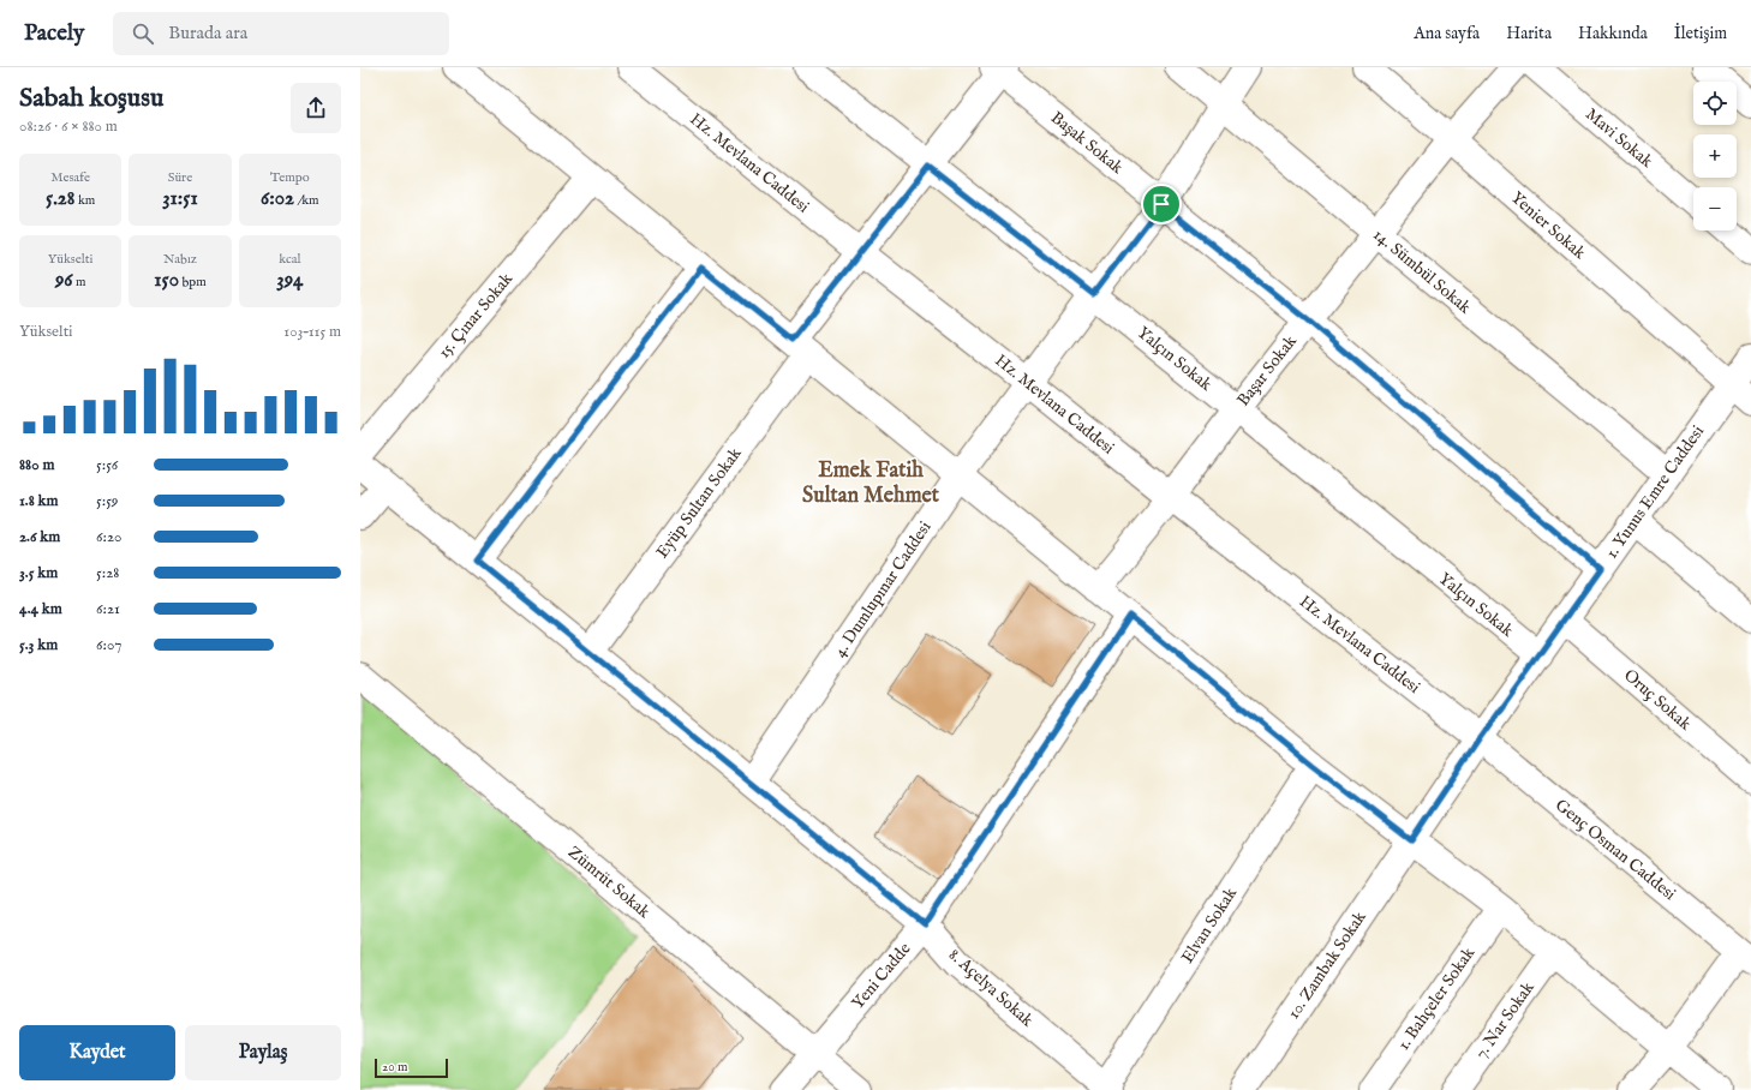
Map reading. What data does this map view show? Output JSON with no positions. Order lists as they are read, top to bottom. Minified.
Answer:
{"streets":{"street":["Mavi Sokak","Başak Sokak","Hz. Mevlana Caddesi","Yenier Sokak","14. Sümbül Sokak","15. Çınar Sokak","Yalçın Sokak","Başar Sokak","1. Yunus Emre Caddesi","Eyüp Sultan Sokak","4. Dumlupınar Caddesi","Oruç Sokak","Genç Osman Caddesi","Zümrüt Sokak","Elvan Sokak","10. Zambak Sokak","Yeni Cadde","8. Açelya Sokak","1. Bahçeler Sokak","7. Nar Sokak"]},"crossings":[["Başak Sokak","Başar Sokak"],["Başak Sokak","1. Yunus Emre Caddesi"],["Başak Sokak","Eyüp Sultan Sokak"],["Başak Sokak","4. Dumlupınar Caddesi"],["Hz. Mevlana Caddesi","Başar Sokak"],["Hz. Mevlana Caddesi","1. Yunus Emre Caddesi"],["Hz. Mevlana Caddesi","Eyüp Sultan Sokak"],["Hz. Mevlana Caddesi","4. Dumlupınar Caddesi"],["Hz. Mevlana Caddesi","Genç Osman Caddesi"],["Yenier Sokak","Başar Sokak"],["Yenier Sokak","1. Yunus Emre Caddesi"],["14. Sümbül Sokak","Başar Sokak"],["14. Sümbül Sokak","1. Yunus Emre Caddesi"],["14. Sümbül Sokak","4. Dumlupınar Caddesi"],["Yalçın Sokak","Başar Sokak"],["Yalçın Sokak","1. Yunus Emre Caddesi"],["Yalçın Sokak","Eyüp Sultan Sokak"],["Yalçın Sokak","4. Dumlupınar Caddesi"],["1. Yunus Emre Caddesi","Oruç Sokak"],["1. Yunus Emre Caddesi","Genç Osman Caddesi"],["1. Yunus Emre Caddesi","10. Zambak Sokak"],["Eyüp Sultan Sokak","8. Açelya Sokak"],["4. Dumlupınar Caddesi","8. Açelya Sokak"],["Zümrüt Sokak","Yeni Cadde"],["Elvan Sokak","8. Açelya Sokak"],["Yeni Cadde","8. Açelya Sokak"]],"districts":["Emek Fatih Sultan Mehmet"],"scale_bar":"20 m","page":{"header":"Pacely","search":"Burada ara","nav":["Ana sayfa","Harita","Hakkında","İletişim"],"heading":["Sabah koşusu","08:26 · 6 × 880 m"],"map_buttons":["+","−"],"stats":[["Mesafe","5.28 km"],["Süre","31:51"],["Tempo","6:02 /km"],["Yükselti","96 m"],["Nabız","150 bpm"],["kcal","394"]],"chart":["Yükselti","103–115 m"],"list":[{"name":"880 m","note":"5:56"},{"name":"1.8 km","note":"5:59"},{"name":"2.6 km","note":"6:20"},{"name":"3.5 km","note":"5:28"},{"name":"4.4 km","note":"6:21"},{"name":"5.3 km","note":"6:07"}],"buttons":["Kaydet","Paylaş"],"scale":"20 m"}}
